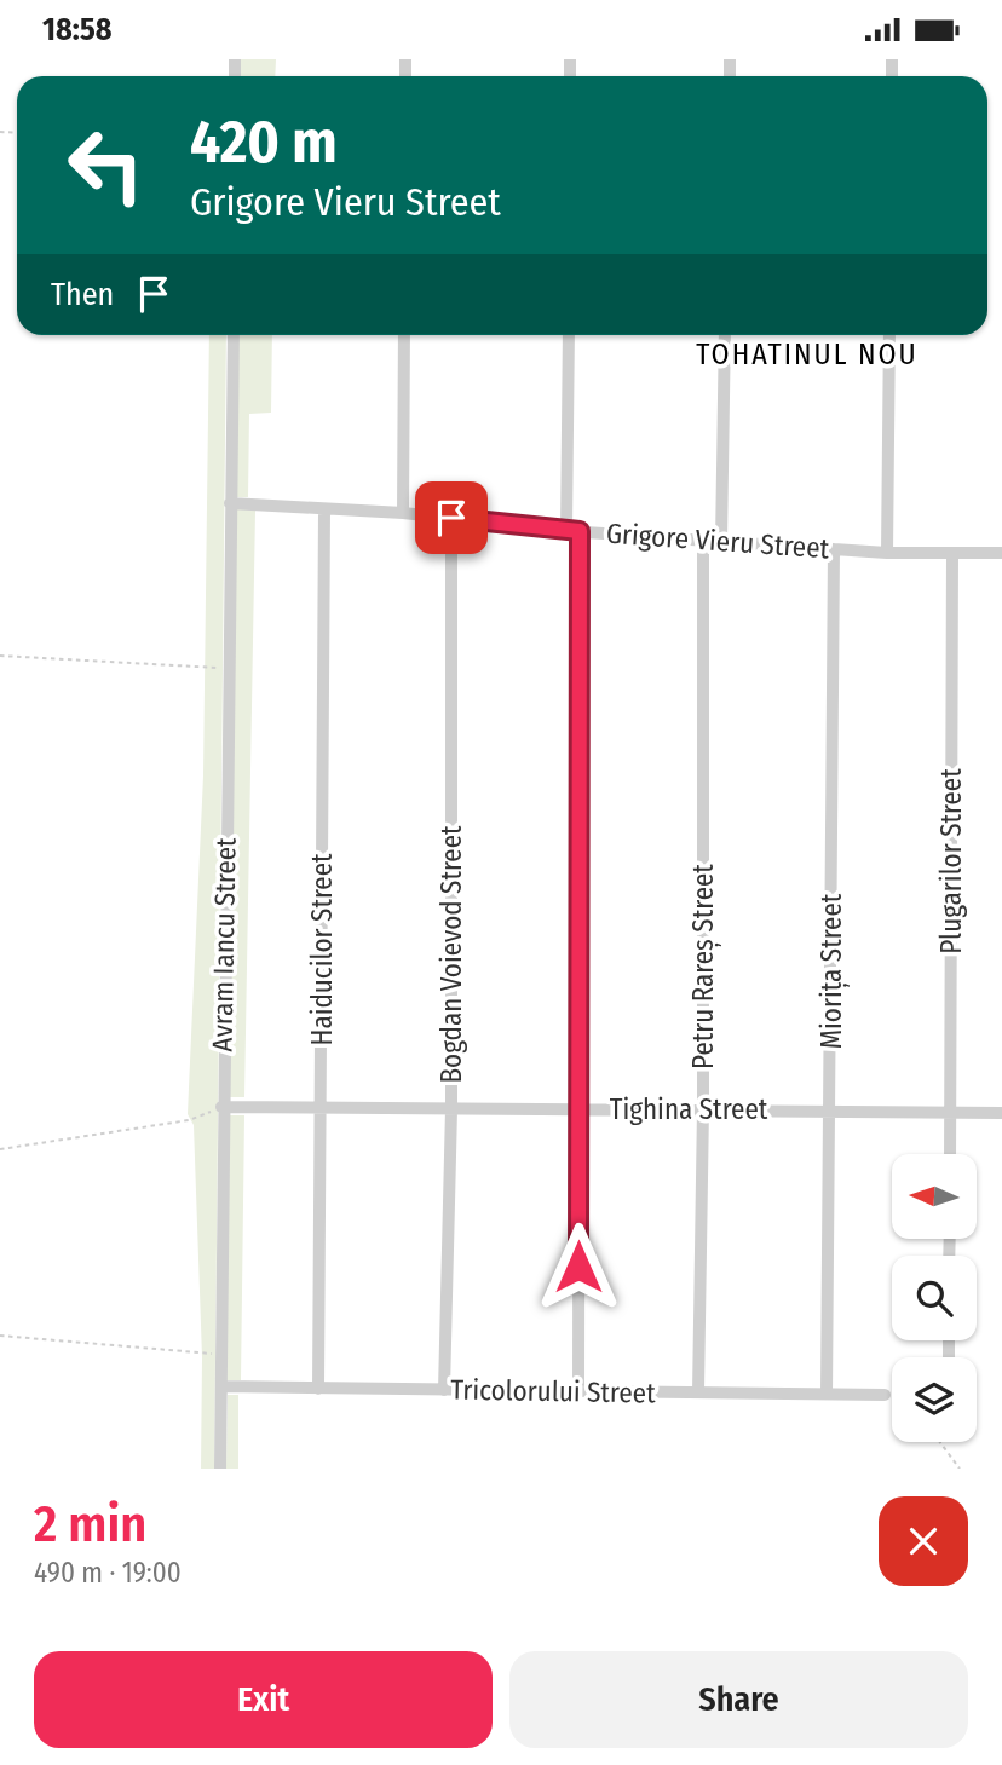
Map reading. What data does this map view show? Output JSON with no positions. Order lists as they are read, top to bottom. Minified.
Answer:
{"streets":{"street":["Grigore Vieru Street","Plugarilor Street","Avram Iancu Street","Haiducilor Street","Bogdan Voievod Street","Petru Rareș Street","Miorița Street","Tighina Street","Tricolorului Street"]},"crossings":[["Grigore Vieru Street","Plugarilor Street"],["Grigore Vieru Street","Avram Iancu Street"],["Grigore Vieru Street","Haiducilor Street"],["Grigore Vieru Street","Bogdan Voievod Street"],["Grigore Vieru Street","Petru Rareș Street"],["Grigore Vieru Street","Miorița Street"],["Plugarilor Street","Tighina Street"],["Avram Iancu Street","Tighina Street"],["Avram Iancu Street","Tricolorului Street"],["Haiducilor Street","Tighina Street"],["Haiducilor Street","Tricolorului Street"],["Bogdan Voievod Street","Tighina Street"],["Bogdan Voievod Street","Tricolorului Street"],["Petru Rareș Street","Tighina Street"],["Petru Rareș Street","Tricolorului Street"],["Miorița Street","Tighina Street"],["Miorița Street","Tricolorului Street"]],"districts":["TOHATINUL NOU"],"north":"left","page":{"status":"18:58","turn":["420 m","Grigore Vieru Street"],"then":"Then","heading":["2 min","490 m · 19:00"],"buttons":["Exit","Share"]}}
